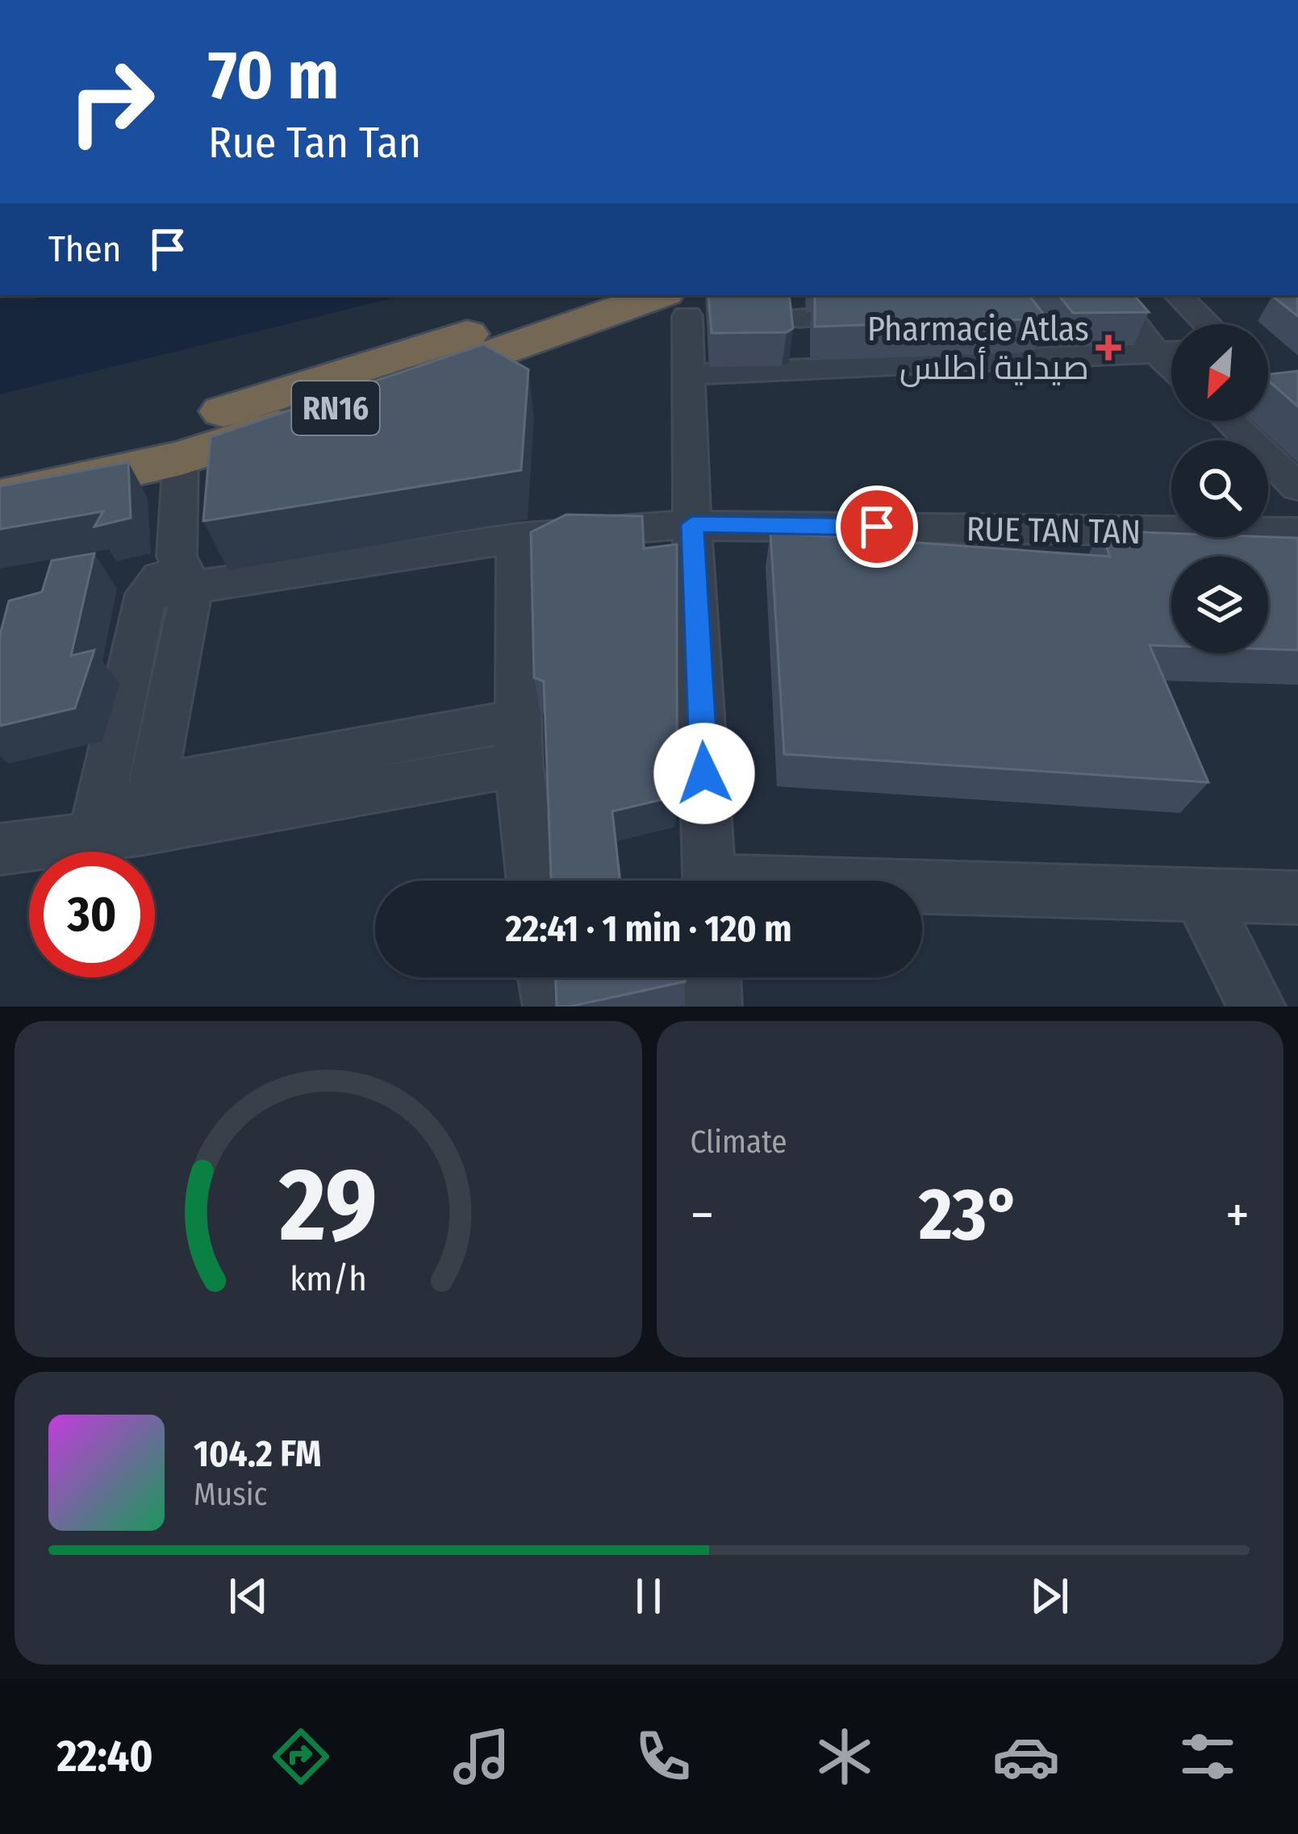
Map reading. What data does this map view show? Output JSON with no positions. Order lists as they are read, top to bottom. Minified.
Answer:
{"streets":{"highway":["RN16"],"street":["RUE TAN TAN"]},"places":{"health":["Pharmacie Atlas صيدلية أطلس"]},"north":"bottom left","page":{"turn":["70 m","Rue Tan Tan"],"then":"Then","limit":"30","trip":"22:41 · 1 min · 120 m","tile":"Climate","heat":["−","23°","+"],"song":["104.2 FM","Music"],"tabs":"22:40","gauge":["29","km/h"]}}
